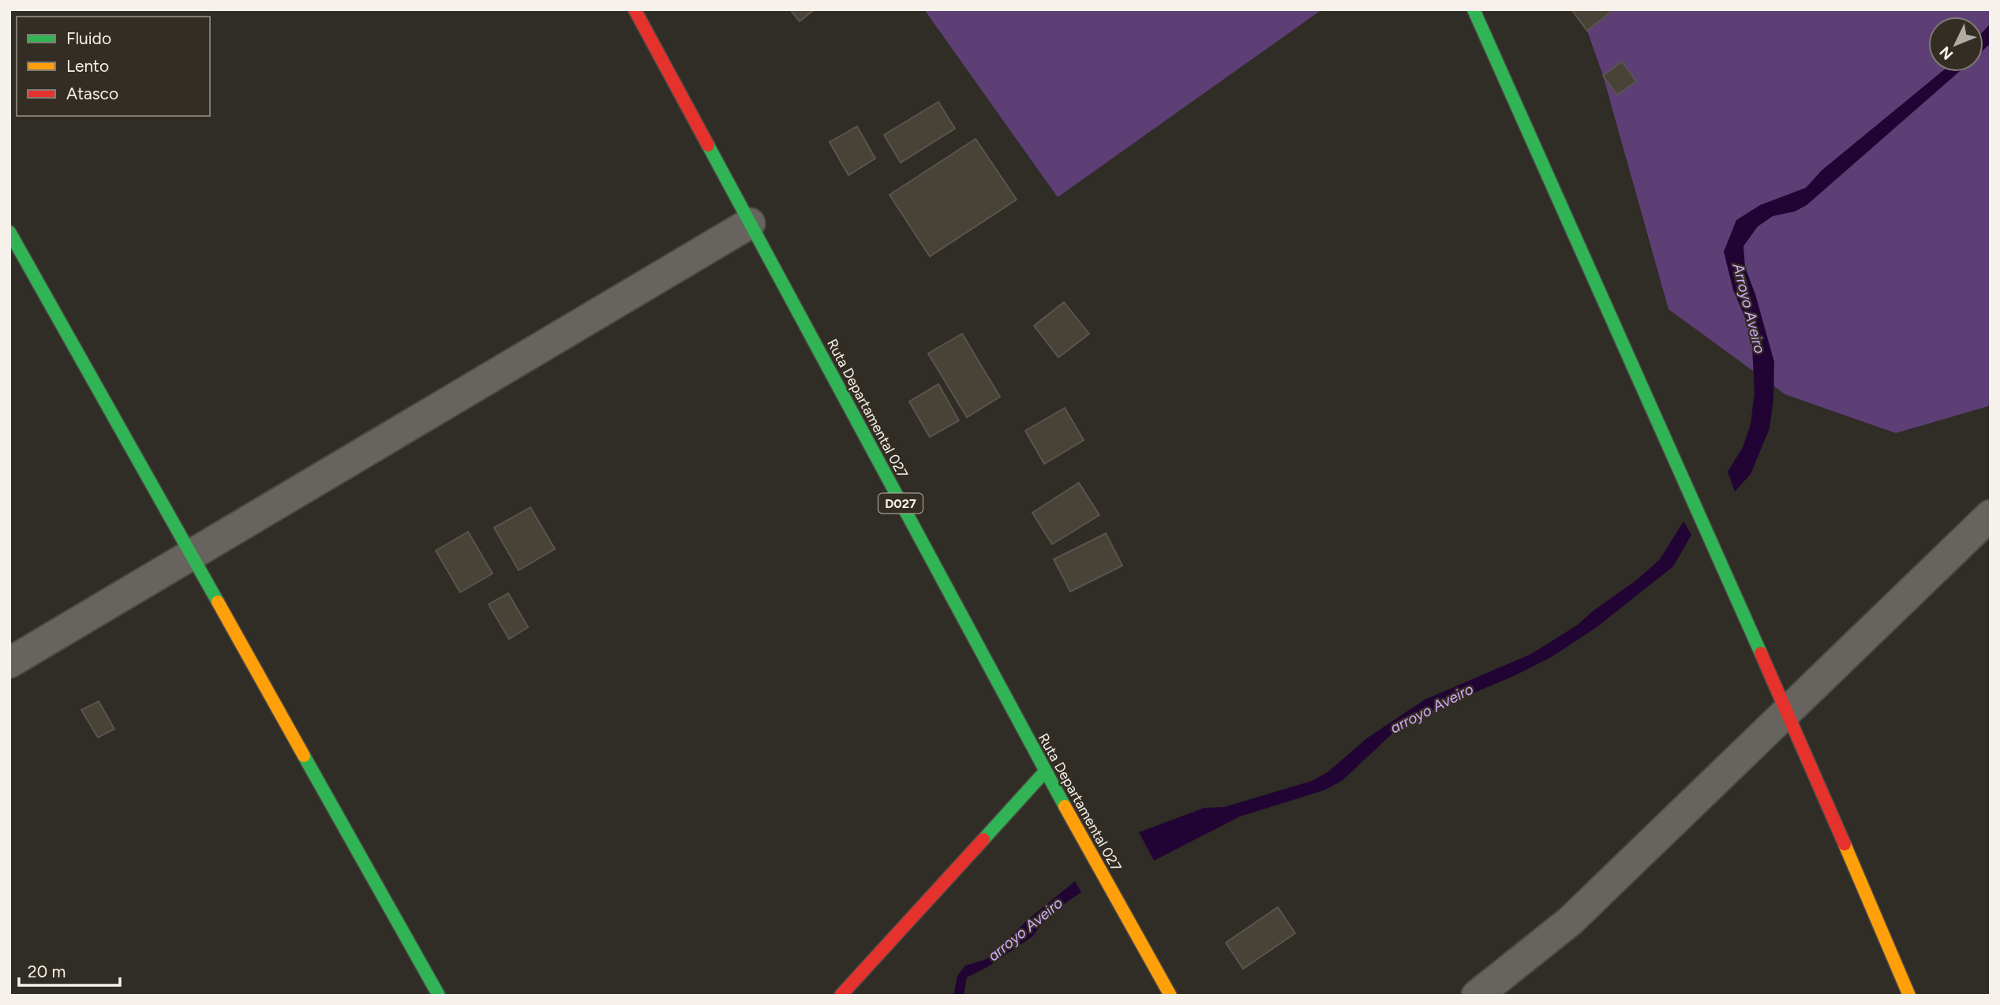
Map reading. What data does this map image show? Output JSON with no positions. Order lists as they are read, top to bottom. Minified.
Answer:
{"streets":{"street":["Ruta Departamental 027","D027"]},"water":["Arroyo Aveiro","arroyo Aveiro"],"legend":["Fluido","Lento","Atasco"],"scale_bar":"20 m","north":"bottom left"}
